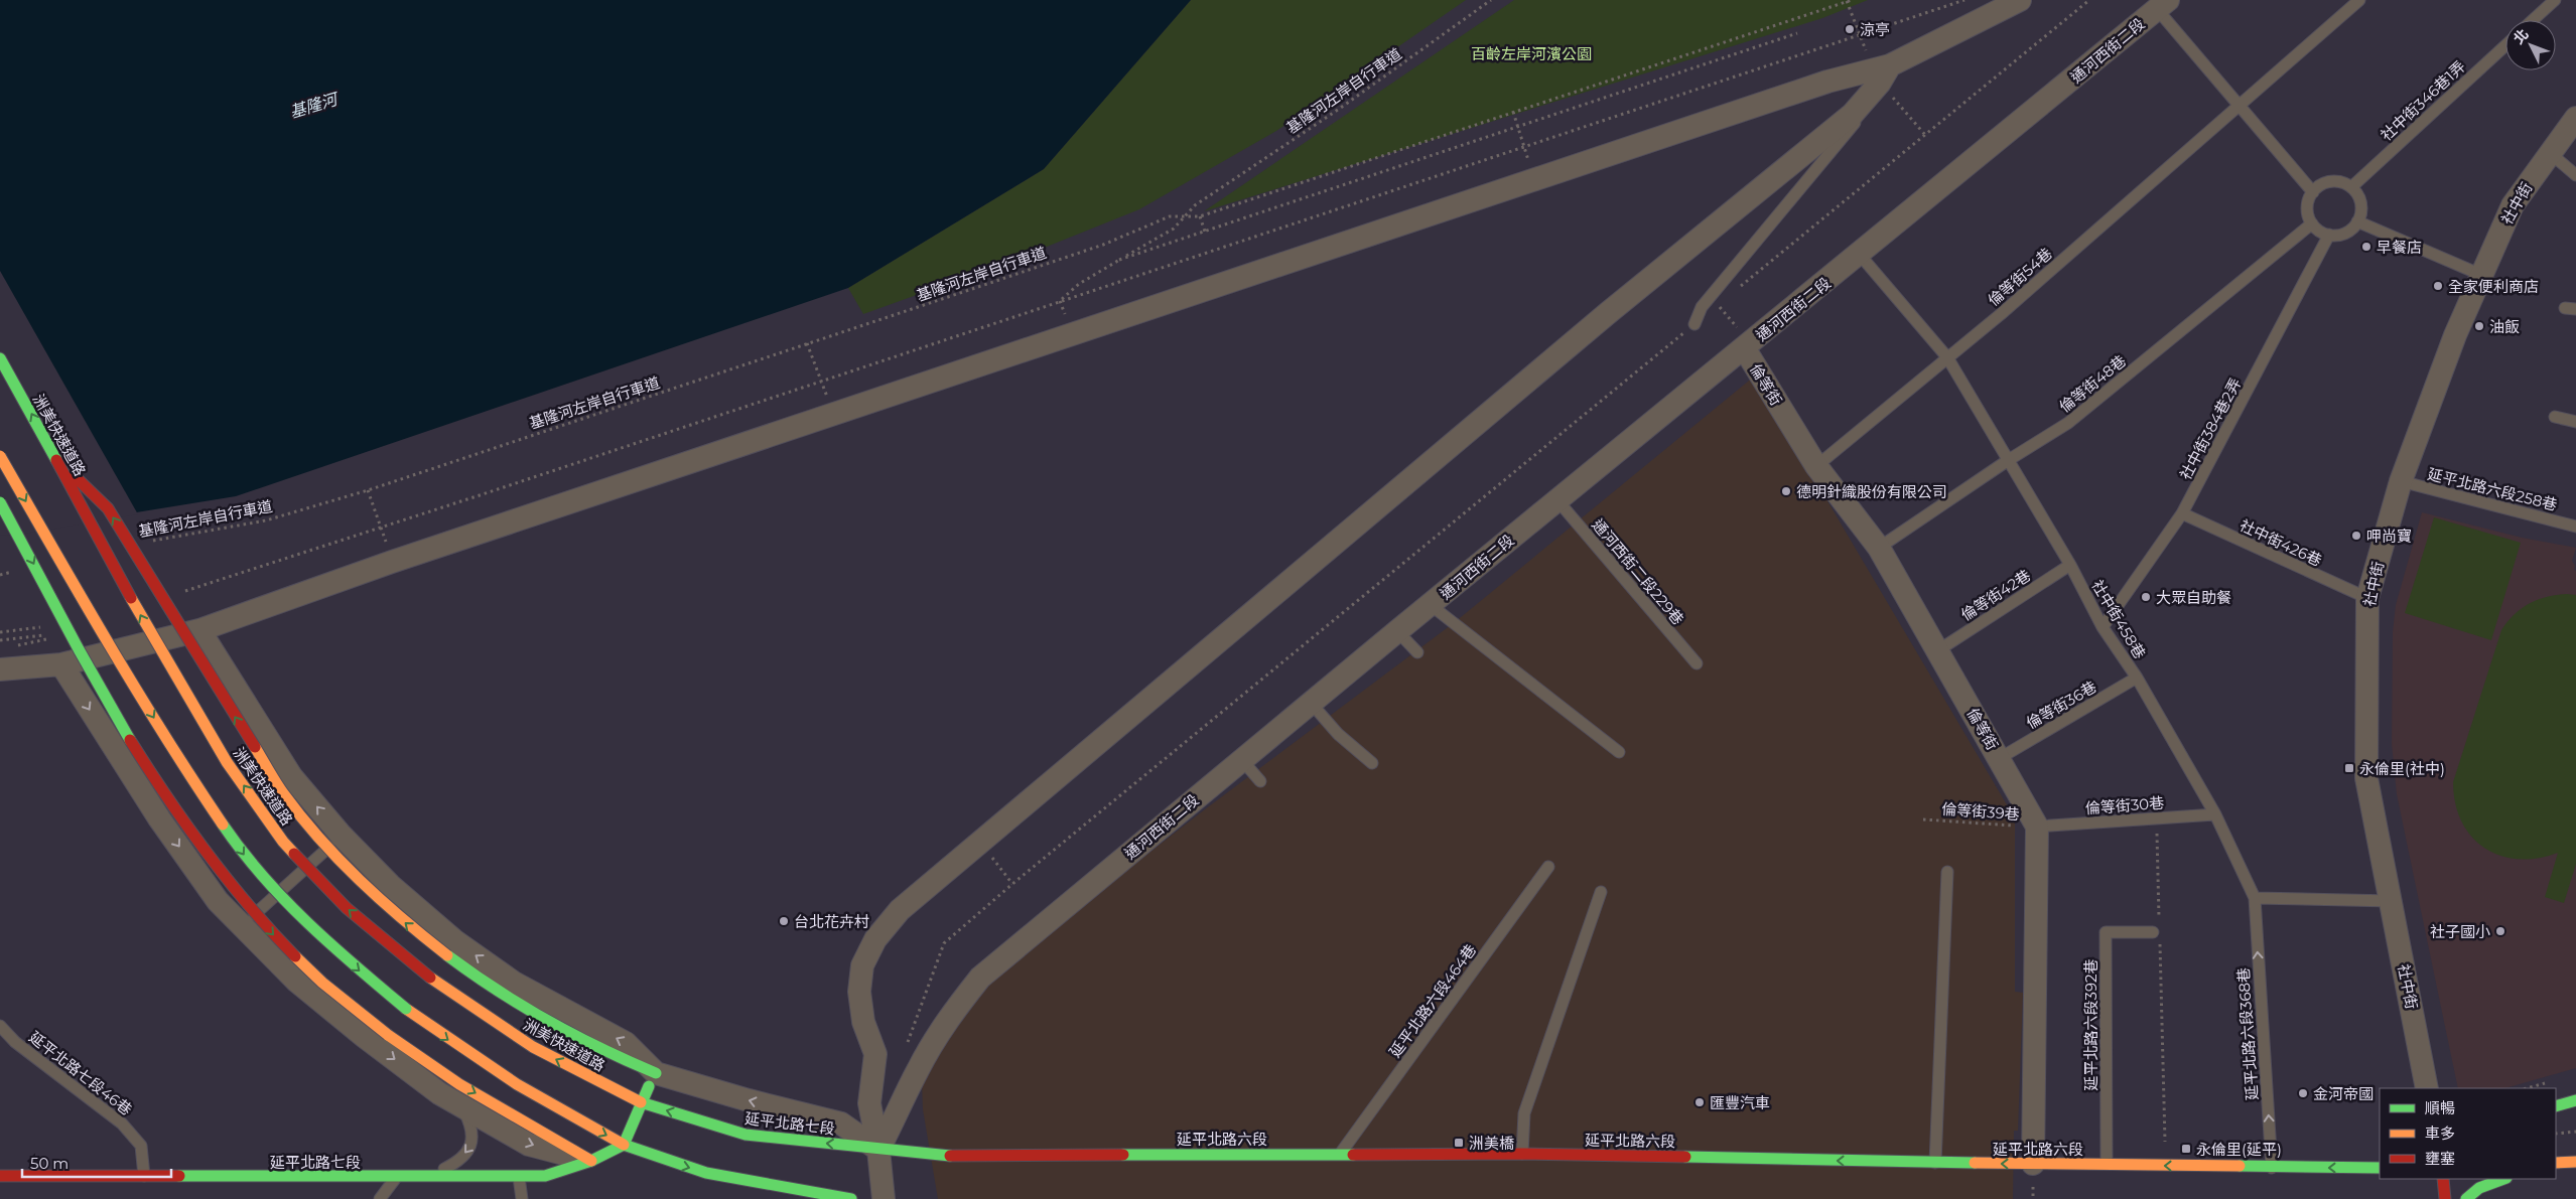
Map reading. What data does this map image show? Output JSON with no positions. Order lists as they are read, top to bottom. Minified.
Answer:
{"streets":{"main road":["洲美快速道路","延平北路七段","延平北路六段"],"street":["通河西街二段","社中街","倫等街"],"lane":["社中街346巷1弄","倫等街54巷","倫等街48巷","社中街384巷2弄","延平北路六段258巷","社中街426巷","通河西街二段229巷","倫等街42巷","社中街458巷","倫等街36巷","倫等街30巷","延平北路六段464巷","延平北路六段392巷","延平北路六段368巷","延平北路七段46巷"],"path":["基隆河左岸自行車道","倫等街39巷"]},"crossings":[["通河西街二段","倫等街"],["通河西街二段","通河西街二段229巷"],["通河西街二段","社中街458巷"],["通河西街二段","延平北路七段"],["通河西街二段","延平北路六段"],["社中街346巷1弄","倫等街48巷"],["社中街346巷1弄","社中街384巷2弄"],["社中街","延平北路六段258巷"],["社中街","社中街426巷"],["倫等街54巷","倫等街"],["倫等街54巷","社中街458巷"],["倫等街48巷","倫等街"],["倫等街48巷","社中街384巷2弄"],["倫等街48巷","社中街458巷"],["倫等街","倫等街42巷"],["倫等街","倫等街36巷"],["倫等街","倫等街30巷"],["倫等街","倫等街39巷"],["倫等街","延平北路六段"],["社中街384巷2弄","社中街426巷"],["社中街384巷2弄","社中街458巷"],["洲美快速道路","延平北路七段"],["倫等街42巷","社中街458巷"],["社中街458巷","倫等街36巷"],["社中街458巷","倫等街30巷"],["社中街458巷","延平北路六段368巷"],["倫等街30巷","倫等街39巷"],["延平北路六段464巷","延平北路六段"],["延平北路六段392巷","延平北路六段"],["延平北路六段368巷","延平北路六段"],["延平北路七段46巷","延平北路七段"],["延平北路七段","延平北路六段"]],"one_way":["延平北路六段368巷","延平北路六段"],"water":["基隆河"],"parks":["百齡左岸河濱公園"],"places":{"other":["涼亭","早餐店","全家便利商店","油飯","德明針織股份有限公司","呷尚寶","大眾自助餐","台北花卉村","社子國小","金河帝國","匯豐汽車"],"transit":["永倫里(社中)","洲美橋","永倫里(延平)"]},"legend":["順暢","車多","壅塞"],"scale_bar":"50 m","north":"top left"}
